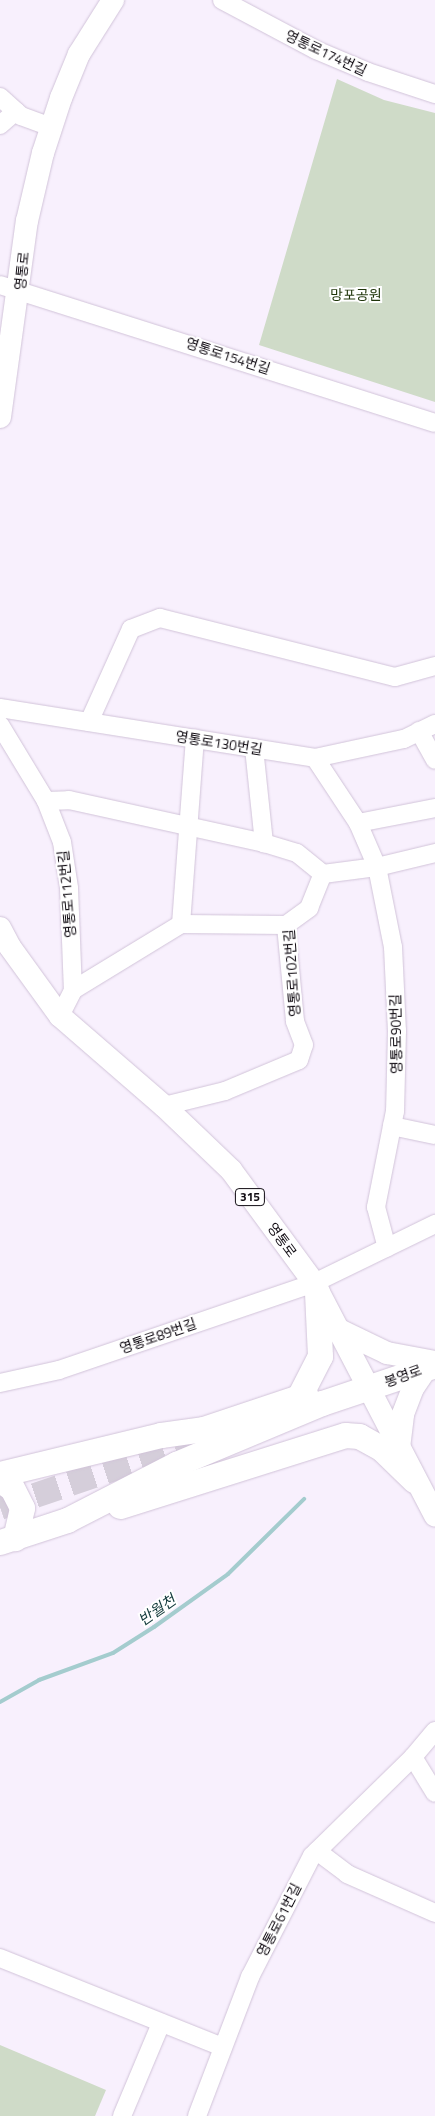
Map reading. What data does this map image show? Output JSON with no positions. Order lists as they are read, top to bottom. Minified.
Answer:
{"streets":{"highway":["봉영로"],"main road":["영통로","315"],"street":["영통로174번길","영통로154번길","영통로130번길","영통로112번길","영통로102번길","영통로90번길","영통로89번길","영통로61번길"]},"crossings":[["영통로","영통로154번길"],["영통로","영통로102번길"],["영통로","영통로89번길"],["영통로","봉영로"],["영통로130번길","영통로90번길"]],"water":["반월천"],"parks":["망포공원"]}
